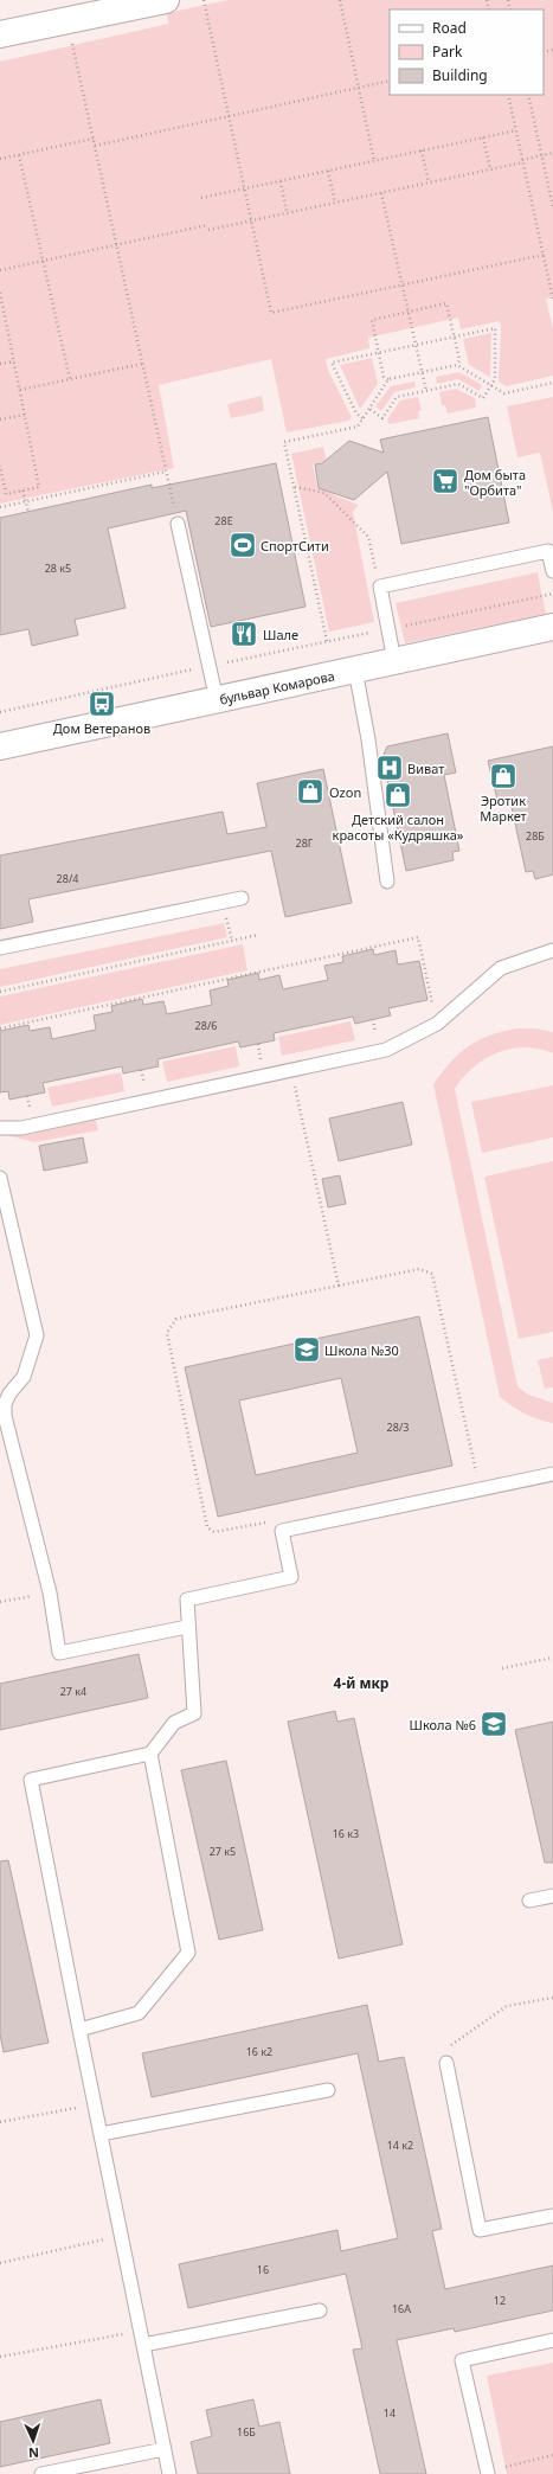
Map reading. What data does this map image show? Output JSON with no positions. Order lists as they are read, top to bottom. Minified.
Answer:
{"streets":{"street":["бульвар Комарова"]},"districts":["4-й мкр"],"places":{"supermarket":["Дом быта \"Орбита\""],"sports":["СпортСити"],"restaurant":["Шале"],"bus stop":["Дом Ветеранов"],"hospital":["Виват"],"shop":["Эротик Маркет","Ozon","Детский салон красоты «Кудряшка»"],"school or university":["Школа №30","Школа №6"]},"house_numbers":["28Е","28 к5","28Б","28Г","28/4","28/6","28/3","27 к4","16 к3","27 к5","16 к2","14 к2","16","12","16А","14","16Б"],"legend":["Road","Park","Building"],"north":"bottom"}
